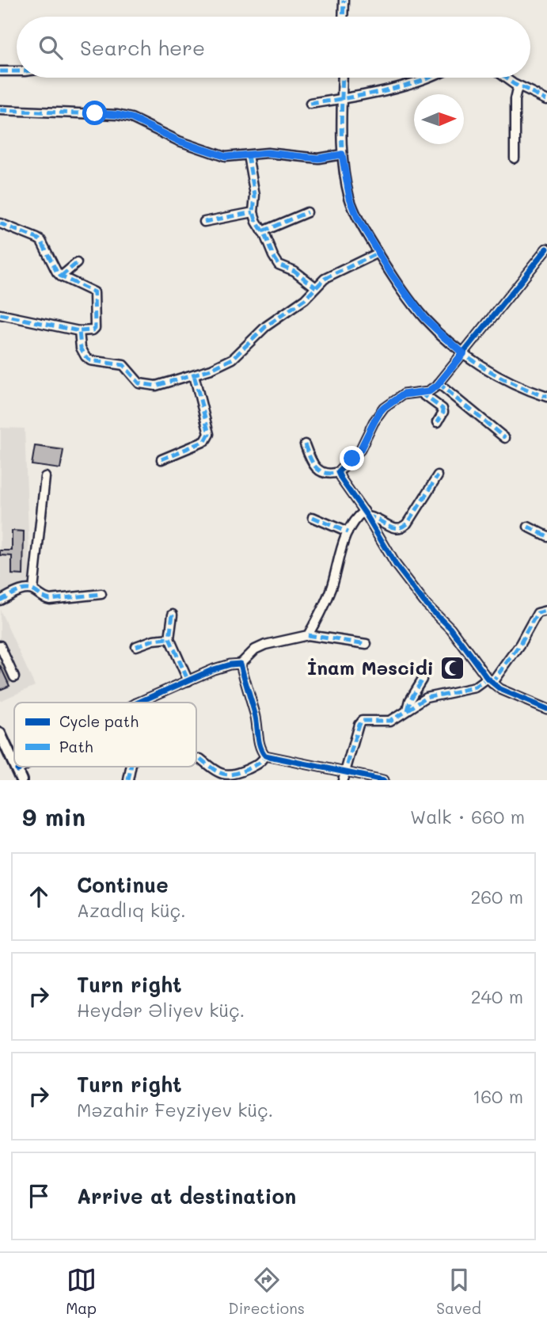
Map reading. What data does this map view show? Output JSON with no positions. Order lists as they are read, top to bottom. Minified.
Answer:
{"places":{"mosque":["İnam Məscidi"]},"legend":["Cycle path","Path"],"north":"right","page":{"search":"Search here","heading":["9 min","Walk · 660 m"],"list":[["Continue","Azadlıq küç.","260 m"],["Turn right","Heydər Əliyev küç.","240 m"],["Turn right","Məzahir Feyziyev küç.","160 m"],"Arrive at destination"],"nav":["Map","Directions","Saved"]}}
